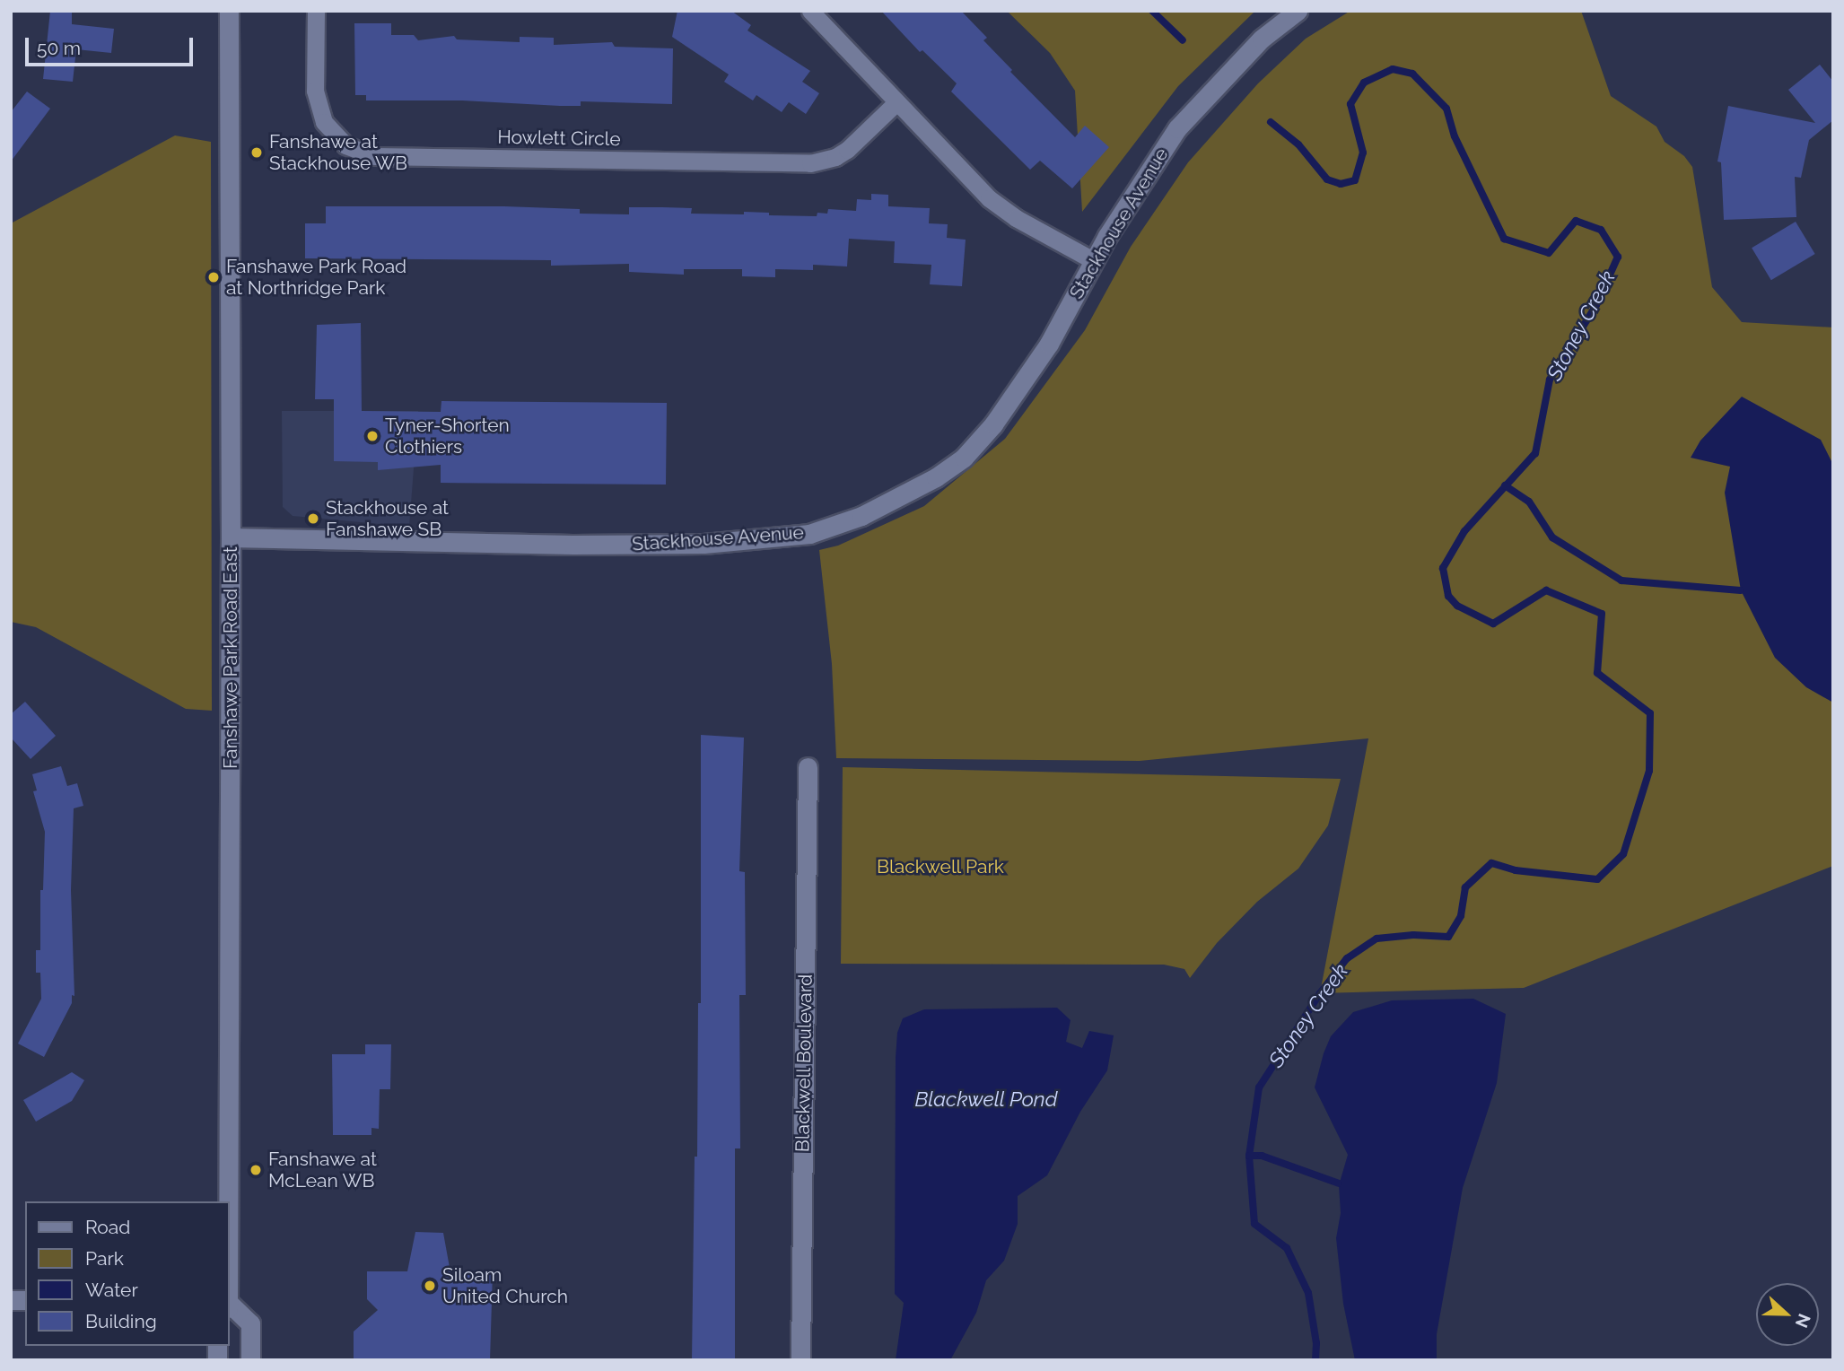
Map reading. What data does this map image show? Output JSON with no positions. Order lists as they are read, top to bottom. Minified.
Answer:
{"streets":{"street":["Howlett Circle","Stackhouse Avenue","Fanshawe Park Road East","Blackwell Boulevard"]},"crossings":[["Stackhouse Avenue","Fanshawe Park Road East"]],"water":["Stoney Creek","Blackwell Pond"],"parks":["Blackwell Park"],"places":["Fanshawe at Stackhouse WB","Fanshawe Park Road at Northridge Park","Tyner-Shorten Clothiers","Stackhouse at Fanshawe SB","Fanshawe at McLean WB","Siloam United Church"],"legend":["Road","Park","Water","Building"],"scale_bar":"50 m","north":"right"}
